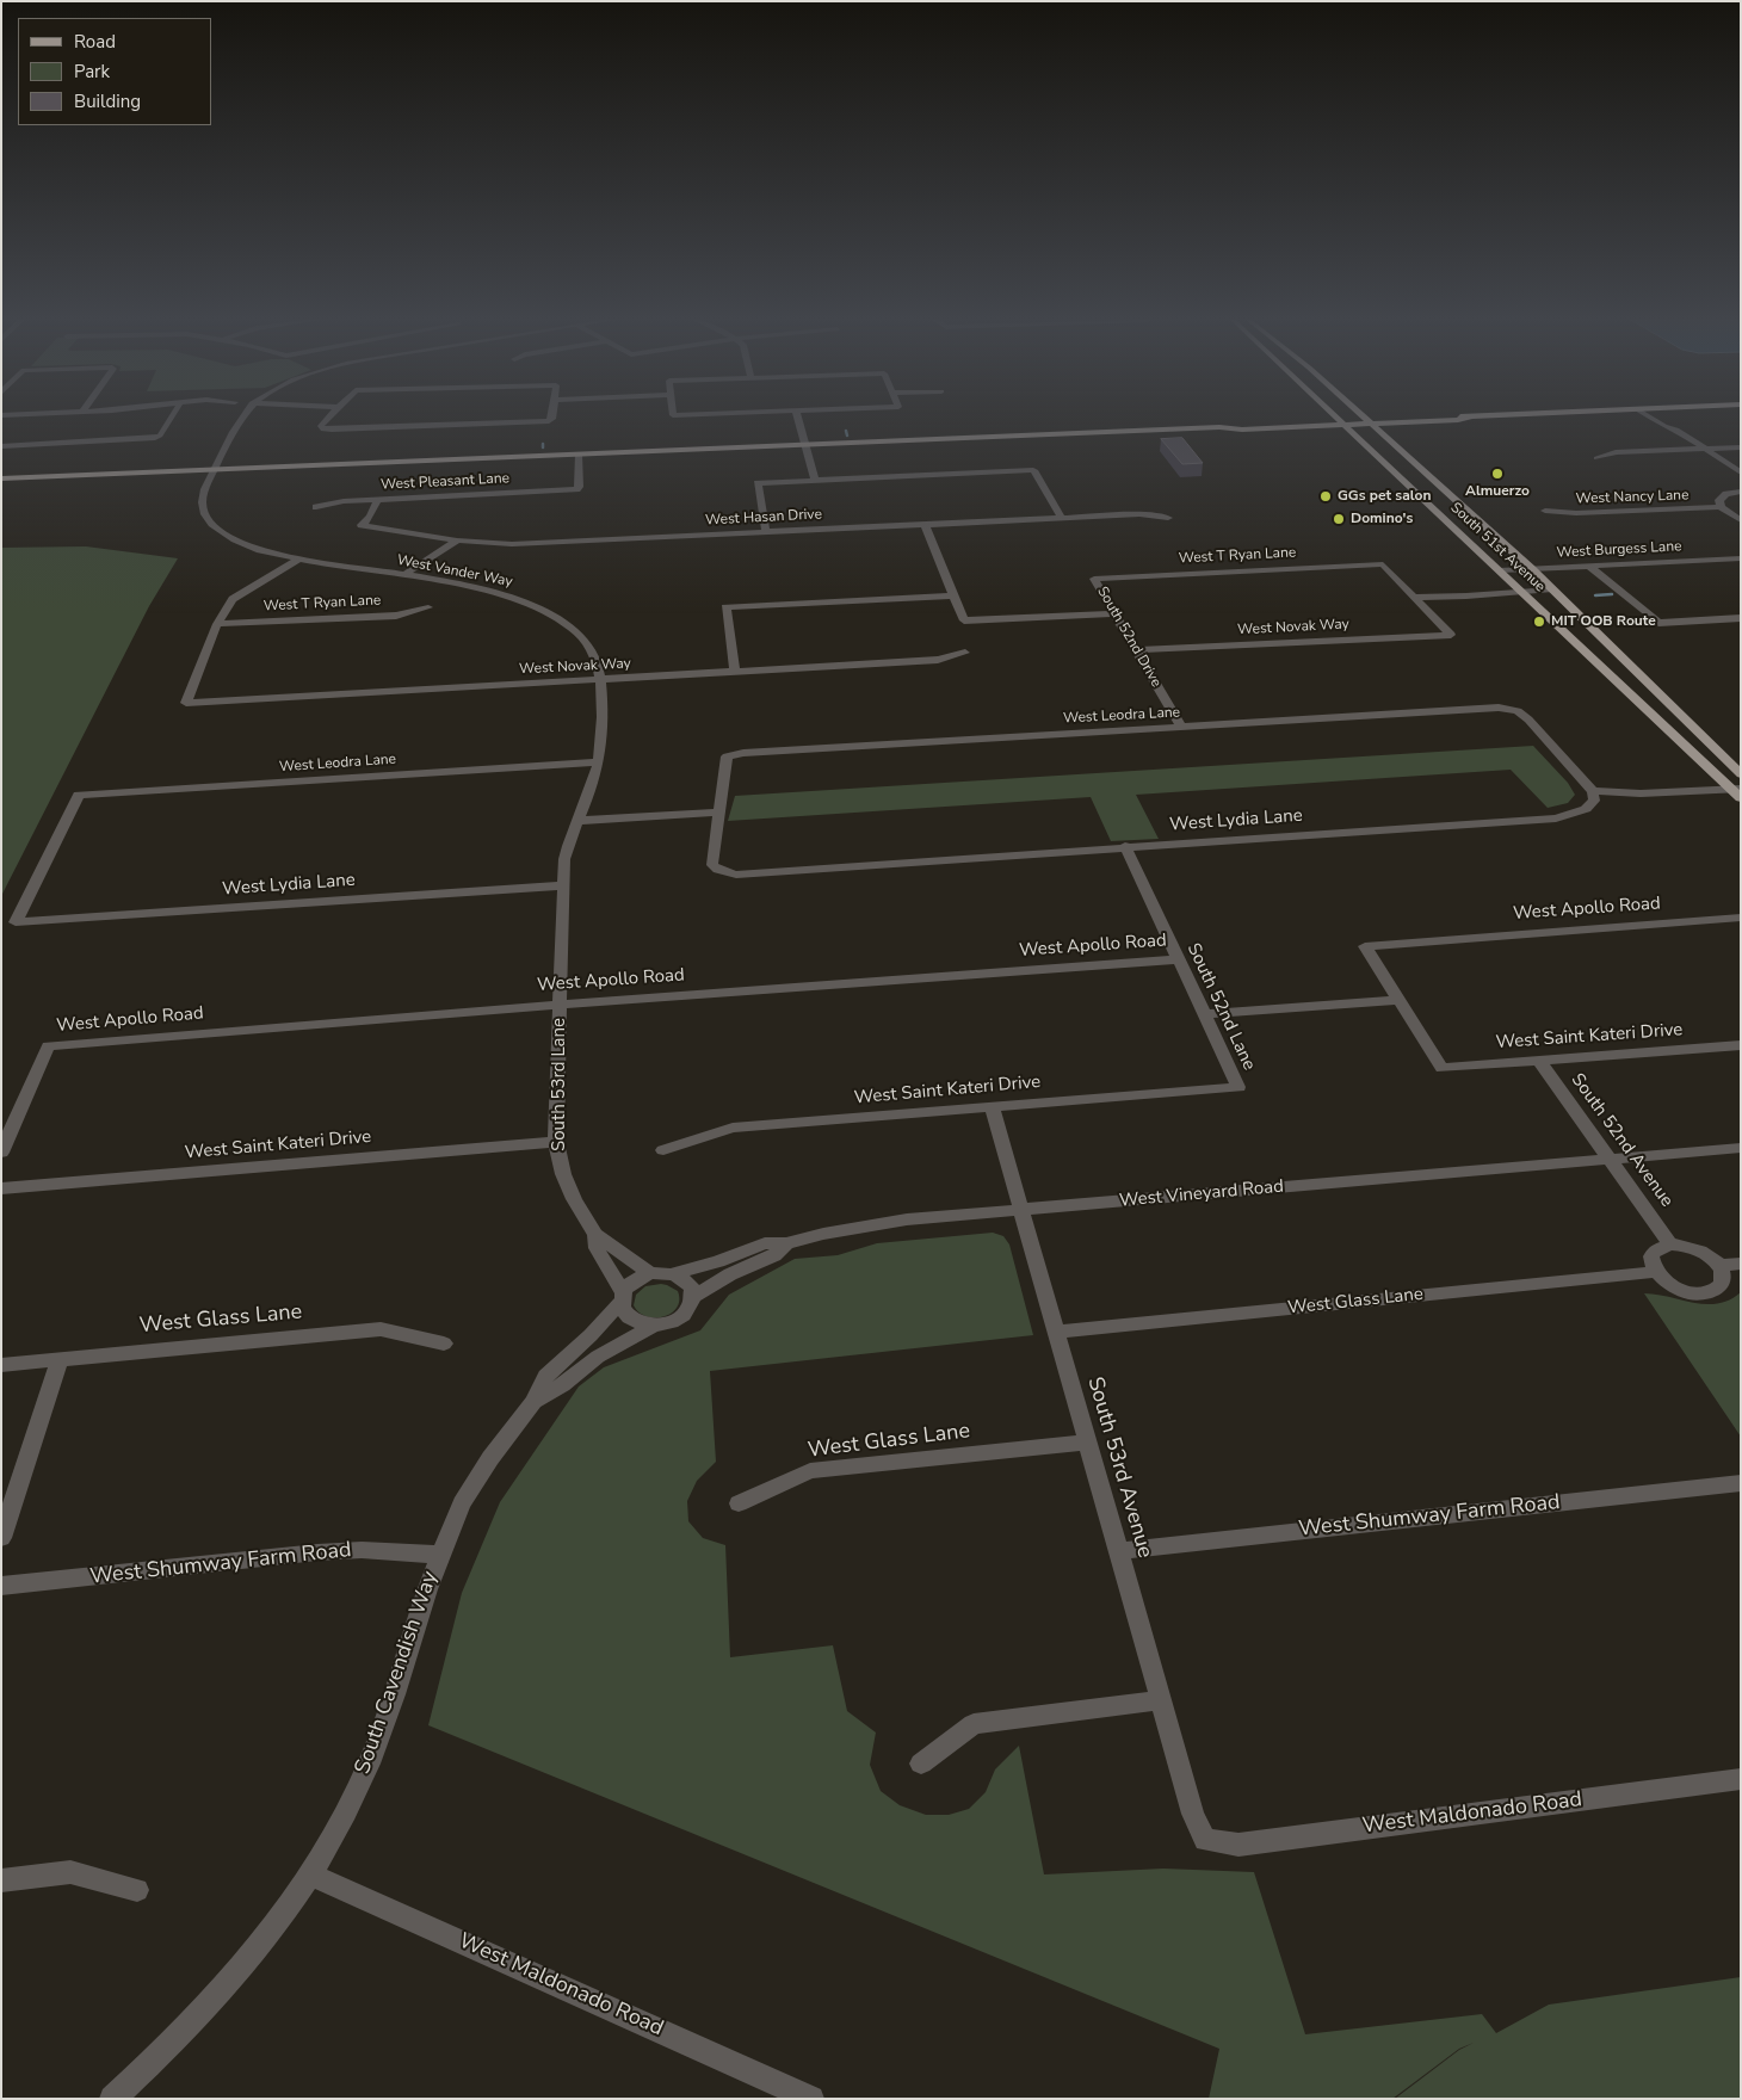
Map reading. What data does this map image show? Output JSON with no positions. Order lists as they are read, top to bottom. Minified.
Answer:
{"streets":{"main road":["South 51st Avenue"],"street":["West Pleasant Lane","West Nancy Lane","West Hasan Drive","West Burgess Lane","West T Ryan Lane","West Vander Way","West Novak Way","South 52nd Drive","West Leodra Lane","West Lydia Lane","West Apollo Road","South 52nd Lane","West Saint Kateri Drive","South 53rd Lane","South 52nd Avenue","West Vineyard Road","West Glass Lane","South 53rd Avenue","West Shumway Farm Road","South Cavendish Way","West Maldonado Road"]},"crossings":[["West Pleasant Lane","West Hasan Drive"],["South 51st Avenue","West Burgess Lane"],["West T Ryan Lane","West Novak Way"],["West T Ryan Lane","South 52nd Drive"],["West Vander Way","West Novak Way"],["West Vander Way","South 53rd Lane"],["West Novak Way","South 52nd Drive"],["West Novak Way","South 53rd Lane"],["South 52nd Drive","West Leodra Lane"],["West Leodra Lane","West Lydia Lane"],["West Leodra Lane","South 53rd Lane"],["West Lydia Lane","South 52nd Lane"],["West Lydia Lane","South 53rd Lane"],["West Apollo Road","South 52nd Lane"],["West Apollo Road","West Saint Kateri Drive"],["West Apollo Road","South 53rd Lane"],["South 52nd Lane","West Saint Kateri Drive"],["West Saint Kateri Drive","South 53rd Lane"],["West Saint Kateri Drive","South 52nd Avenue"],["West Saint Kateri Drive","South 53rd Avenue"],["South 53rd Lane","West Vineyard Road"],["South 53rd Lane","South Cavendish Way"],["South 52nd Avenue","West Vineyard Road"],["South 52nd Avenue","West Glass Lane"],["West Vineyard Road","South 53rd Avenue"],["West Vineyard Road","South Cavendish Way"],["West Glass Lane","South 53rd Avenue"],["South 53rd Avenue","West Shumway Farm Road"],["South 53rd Avenue","West Maldonado Road"],["West Shumway Farm Road","South Cavendish Way"],["South Cavendish Way","West Maldonado Road"]],"places":["Almuerzo","GGs pet salon","Domino's","MIT OOB Route"],"legend":["Road","Park","Building"]}
